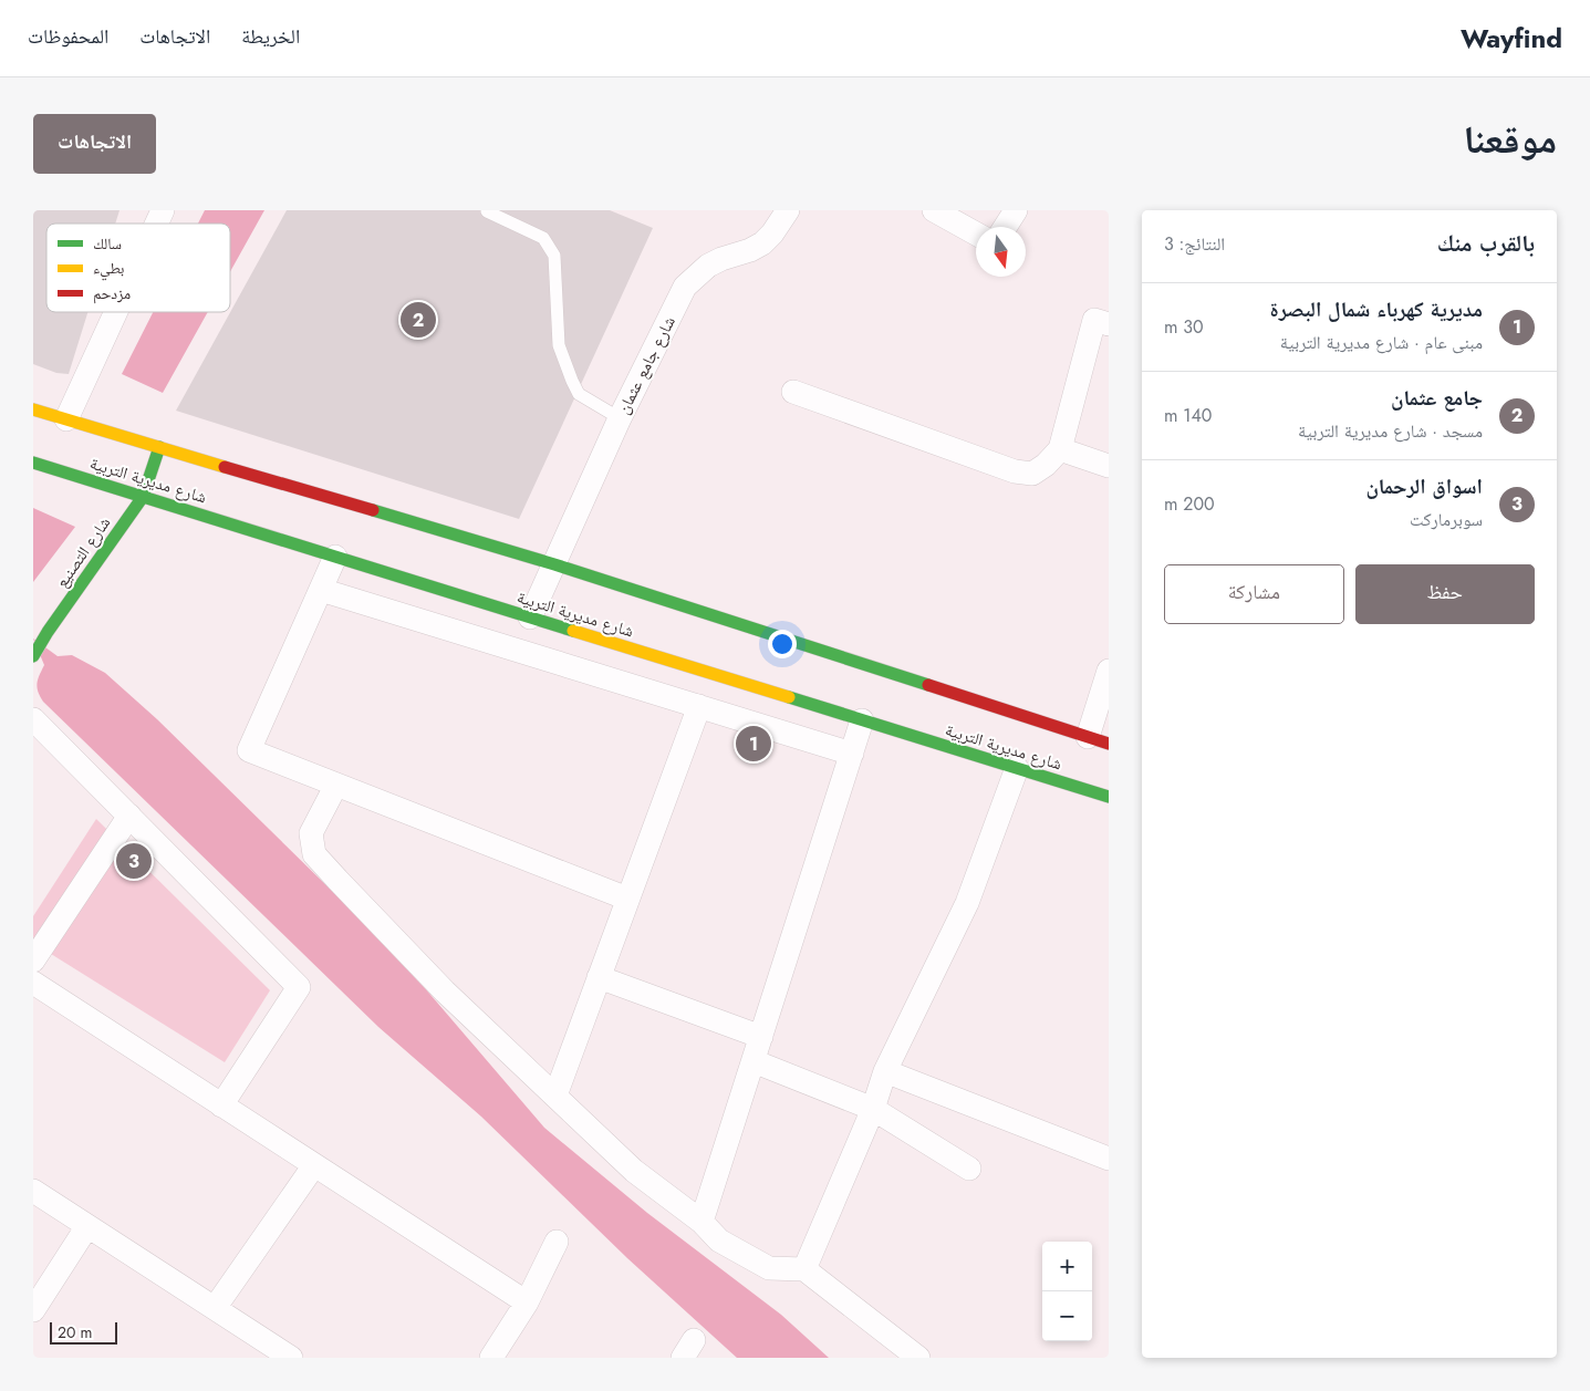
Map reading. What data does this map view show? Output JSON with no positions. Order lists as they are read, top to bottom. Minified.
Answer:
{"streets":{"main road":["شارع مديرية التربية","شارع التصنيع"],"street":["شارع جامع عثمان"]},"crossings":[["شارع جامع عثمان","شارع مديرية التربية"],["شارع مديرية التربية","شارع التصنيع"]],"legend":["سالك","بطيء","مزدحم"],"scale_bar":"20 m","north":"bottom","page":{"header":"Wayfind","nav":["الخريطة","الاتجاهات","المحفوظات"],"title":"موقعنا","buttons":["الاتجاهات",["حفظ","مشاركة"]],"heading":["بالقرب منك","النتائج: 3"],"list":[{"mark":"1","name":"مديرية كهرباء شمال البصرة","note":"مبنى عام · شارع مديرية التربية","value":"30 m"},{"mark":"2","name":"جامع عثمان","note":"مسجد · شارع مديرية التربية","value":"140 m"},{"mark":"3","name":"اسواق الرحمان","note":"سوبرماركت","value":"200 m"}],"pins":["2","1","3"],"map_buttons":["+","−"],"scale":"20 m"}}
